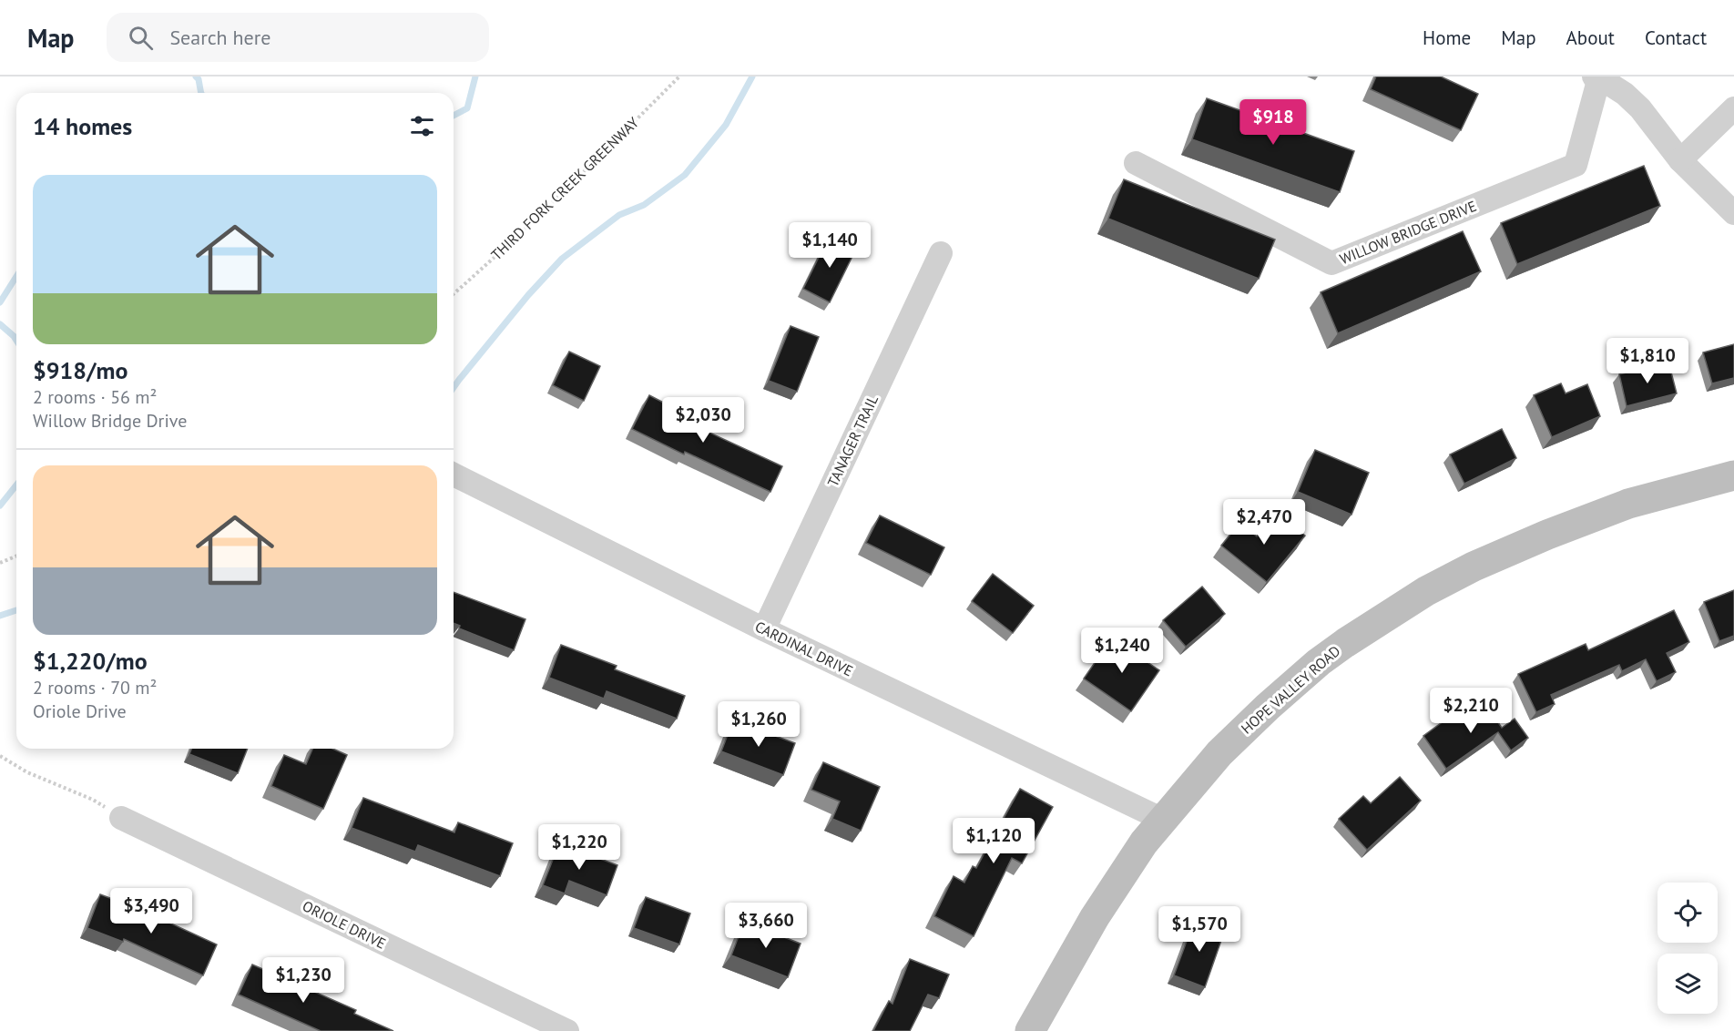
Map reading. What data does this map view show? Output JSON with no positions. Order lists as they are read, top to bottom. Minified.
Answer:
{"streets":{"main road":["HOPE VALLEY ROAD"],"street":["WILLOW BRIDGE DRIVE","TANAGER TRAIL","CARDINAL DRIVE","ORIOLE DRIVE"],"path":["THIRD FORK CREEK GREENWAY"]},"crossings":[["TANAGER TRAIL","CARDINAL DRIVE"],["CARDINAL DRIVE","HOPE VALLEY ROAD"]],"page":{"header":"Map","search":"Search here","nav":["Home","Map","About","Contact"],"heading":"14 homes","price":["$918","$1,140","$1,810","$2,030","$2,470","$1,240","$2,210","$1,260","$1,120","$1,220","$3,490","$3,660","$1,570","$1,230"],"list":[{"name":"$918/mo","note":"2 rooms · 56 m² · Willow Bridge Drive"},{"name":"$1,220/mo","note":"2 rooms · 70 m² · Oriole Drive"}]}}
